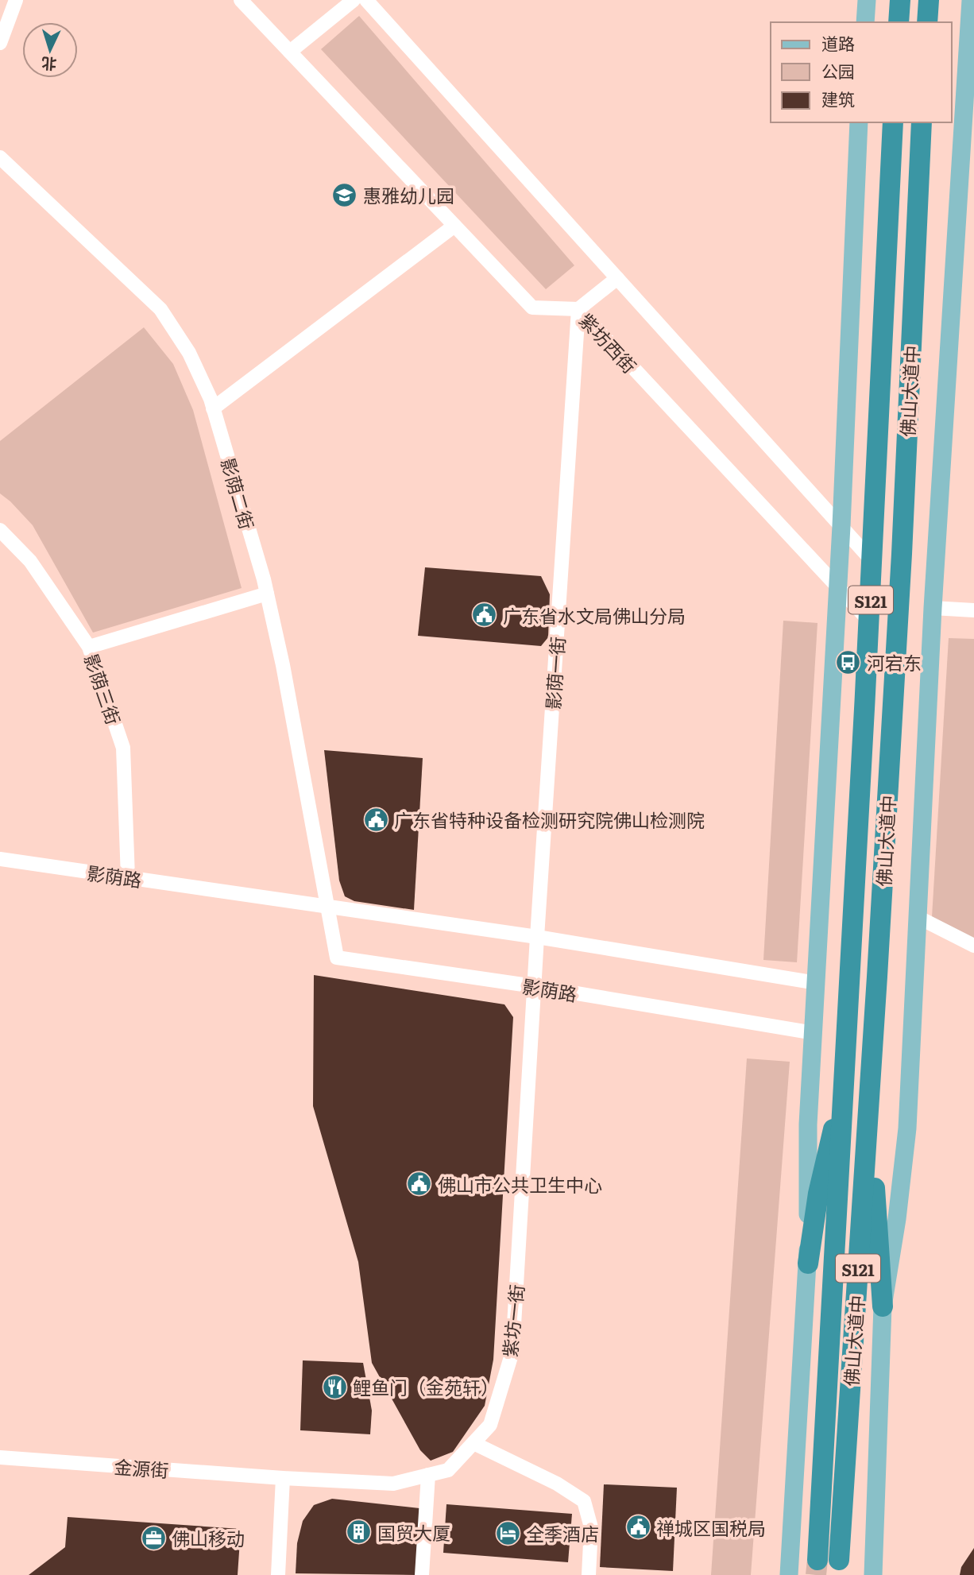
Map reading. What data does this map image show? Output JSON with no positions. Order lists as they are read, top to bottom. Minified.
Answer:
{"streets":{"highway":["佛山大道中","S121"],"street":["紫坊西街","影荫二街","影荫一街","影荫三街","影荫路","紫坊一街","金源街"]},"crossings":[["紫坊西街","佛山大道中"],["紫坊西街","影荫一街"],["影荫二街","影荫路"],["影荫一街","影荫路"],["影荫一街","紫坊一街"],["影荫三街","影荫路"],["影荫路","紫坊一街"],["紫坊一街","金源街"]],"places":{"school or university":["惠雅幼儿园"],"public building":["广东省水文局佛山分局","广东省特种设备检测研究院佛山检测院","佛山市公共卫生中心","禅城区国税局"],"bus stop":["河宕东"],"restaurant":["鲤鱼门（金苑轩）"],"building":["国贸大厦"],"hotel":["全季酒店"],"office":["佛山移动"]},"legend":["道路","公园","建筑"],"north":"bottom"}
